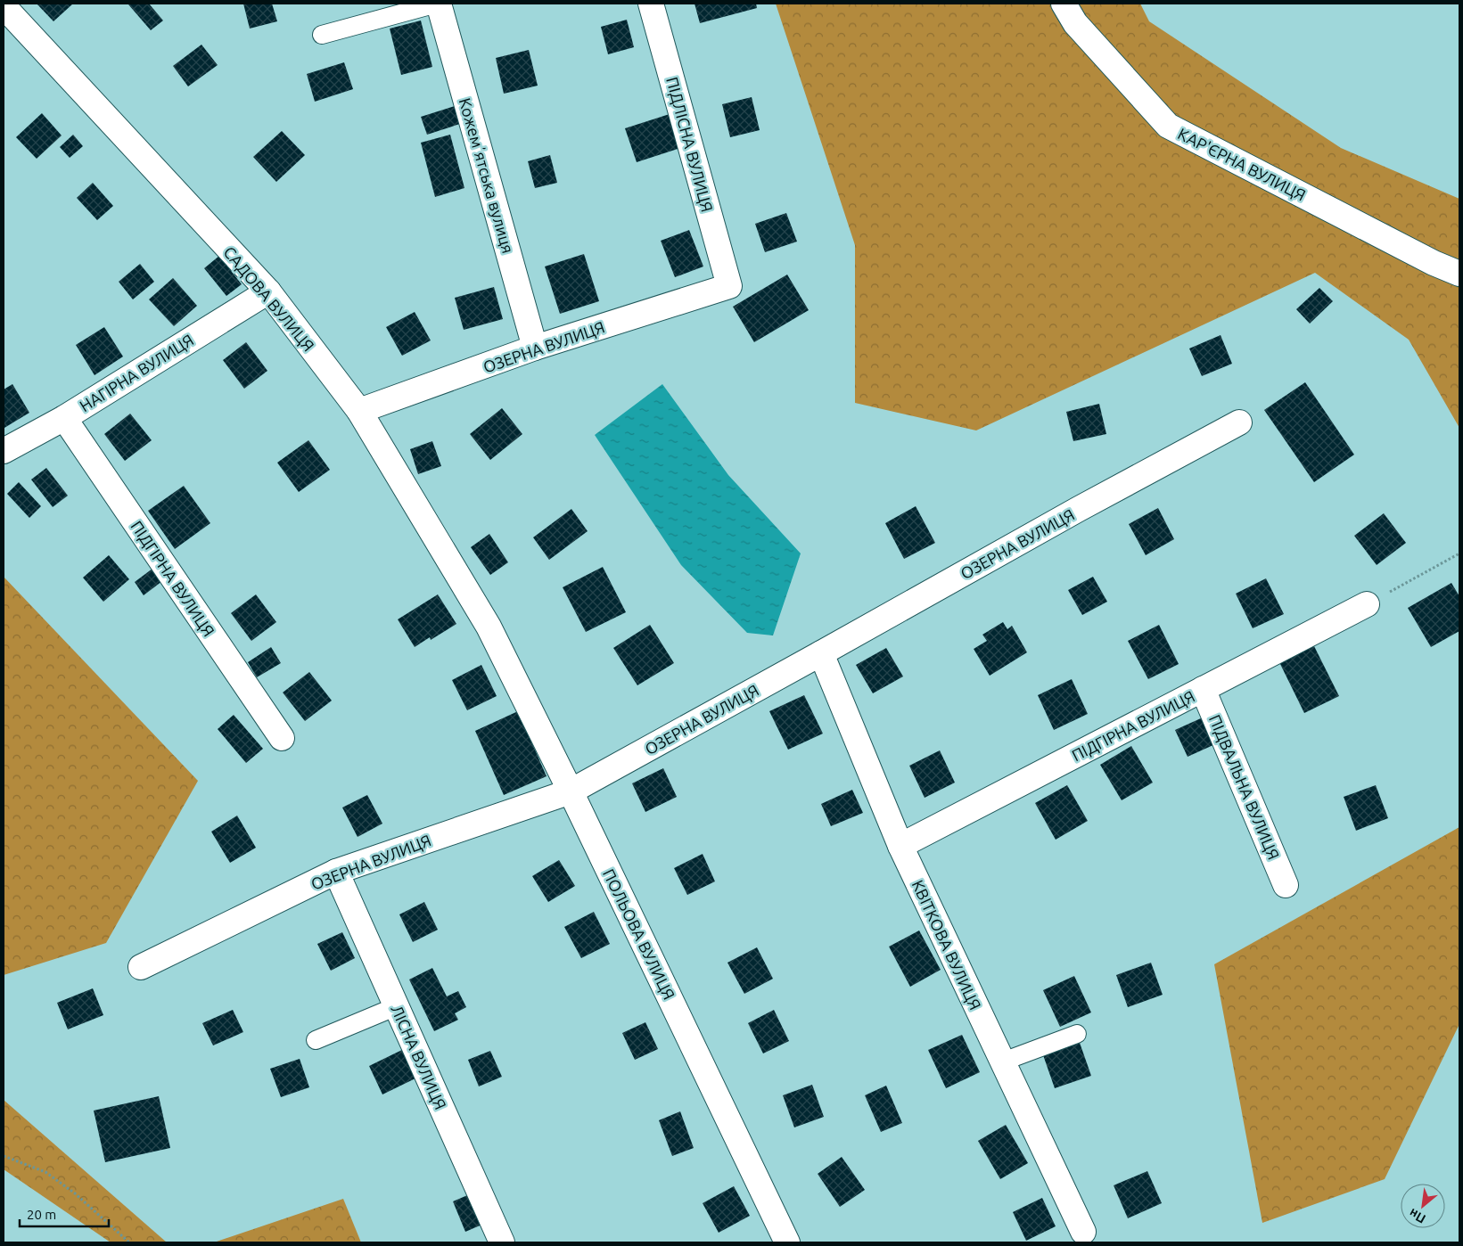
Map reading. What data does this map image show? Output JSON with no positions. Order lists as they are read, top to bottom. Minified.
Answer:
{"streets":{"street":["ПІДЛІСНА ВУЛИЦЯ","КАР'ЄРНА ВУЛИЦЯ","Кожемʼятська вулиця","САДОВА ВУЛИЦЯ","ОЗЕРНА ВУЛИЦЯ","НАГІРНА ВУЛИЦЯ","ПІДГІРНА ВУЛИЦЯ","ПІДВАЛЬНА ВУЛИЦЯ","ПОЛЬОВА ВУЛИЦЯ","КВІТКОВА ВУЛИЦЯ","ЛІСНА ВУЛИЦЯ"]},"crossings":[["ПІДЛІСНА ВУЛИЦЯ","ОЗЕРНА ВУЛИЦЯ"],["Кожемʼятська вулиця","ОЗЕРНА ВУЛИЦЯ"],["САДОВА ВУЛИЦЯ","ОЗЕРНА ВУЛИЦЯ"],["САДОВА ВУЛИЦЯ","НАГІРНА ВУЛИЦЯ"],["САДОВА ВУЛИЦЯ","ПОЛЬОВА ВУЛИЦЯ"],["ОЗЕРНА ВУЛИЦЯ","ПОЛЬОВА ВУЛИЦЯ"],["ОЗЕРНА ВУЛИЦЯ","КВІТКОВА ВУЛИЦЯ"],["ОЗЕРНА ВУЛИЦЯ","ЛІСНА ВУЛИЦЯ"],["НАГІРНА ВУЛИЦЯ","ПІДГІРНА ВУЛИЦЯ"],["ПІДГІРНА ВУЛИЦЯ","ПІДВАЛЬНА ВУЛИЦЯ"],["ПІДГІРНА ВУЛИЦЯ","КВІТКОВА ВУЛИЦЯ"]],"scale_bar":"20 m","north":"bottom left"}
